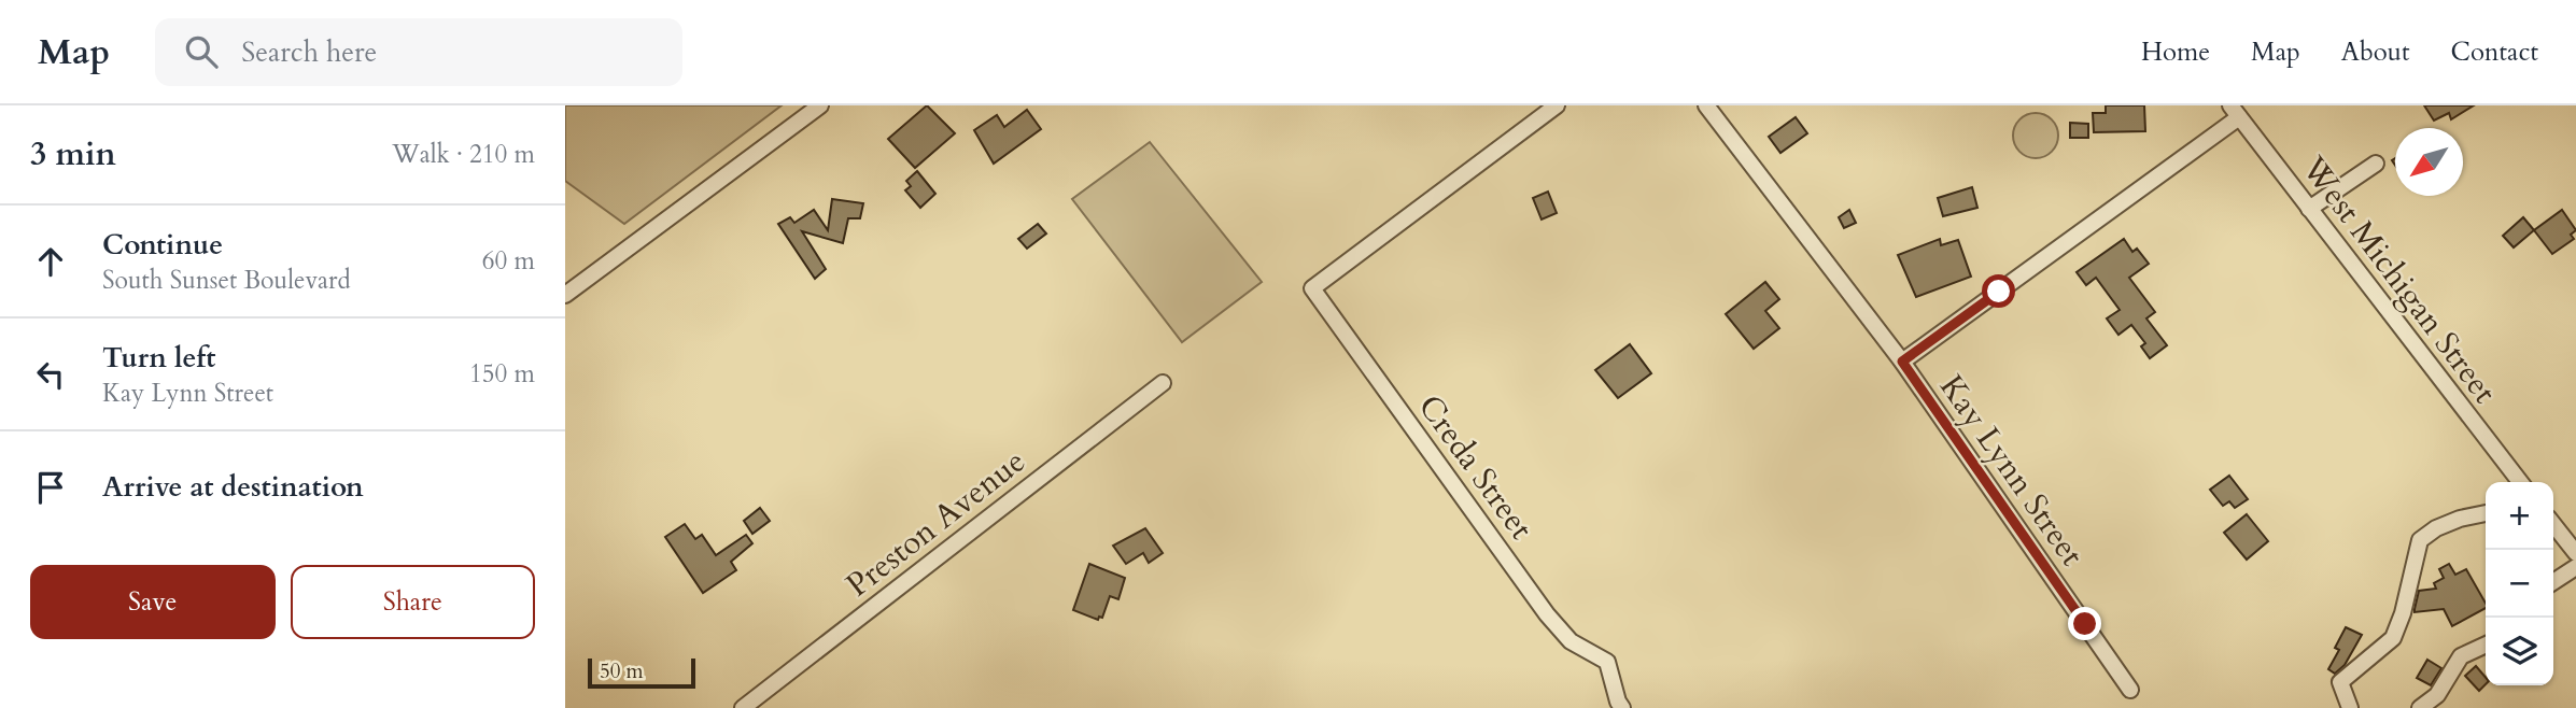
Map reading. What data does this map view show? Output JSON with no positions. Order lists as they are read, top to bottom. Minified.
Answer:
{"streets":{"street":["West Michigan Street","Creda Street","Kay Lynn Street","Preston Avenue"]},"scale_bar":"50 m","north":"bottom left","page":{"header":"Map","search":"Search here","nav":["Home","Map","About","Contact"],"heading":["3 min","Walk · 210 m"],"list":[["Continue","South Sunset Boulevard","60 m"],["Turn left","Kay Lynn Street","150 m"],"Arrive at destination"],"map_buttons":["+","−"],"buttons":["Save","Share"],"scale":"50 m"}}
